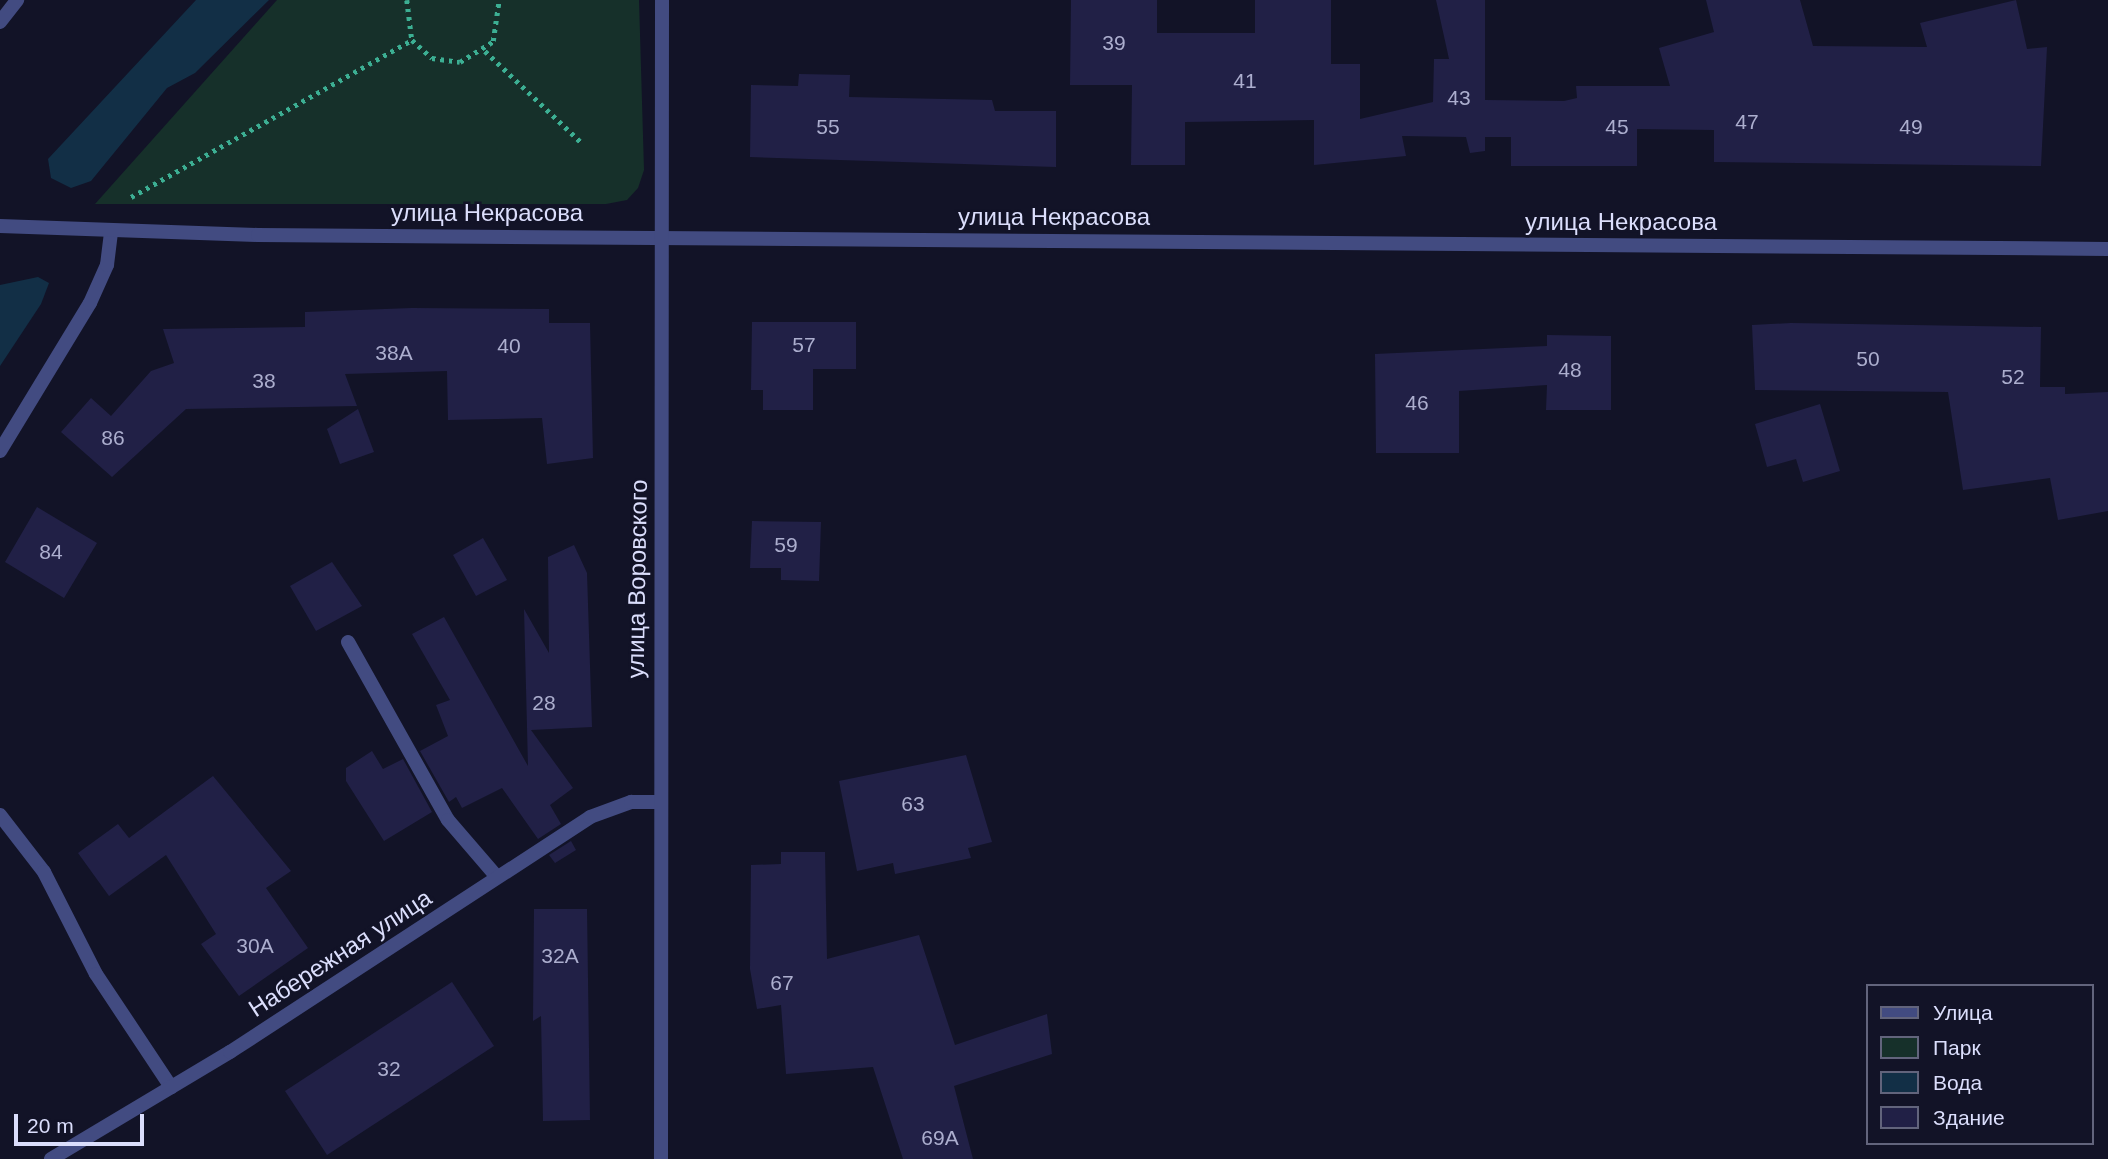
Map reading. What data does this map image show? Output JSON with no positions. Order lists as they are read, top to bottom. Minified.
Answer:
{"streets":{"street":["улица Некрасова","улица Воровского","Набережная улица"]},"crossings":[["улица Некрасова","улица Воровского"],["улица Воровского","Набережная улица"]],"house_numbers":["39","41","43","47","55","45","49","57","40","38А","50","48","52","38","46","86","59","84","28","63","30А","32А","67","32","69А"],"legend":["Улица","Парк","Вода","Здание"],"scale_bar":"20 m"}
